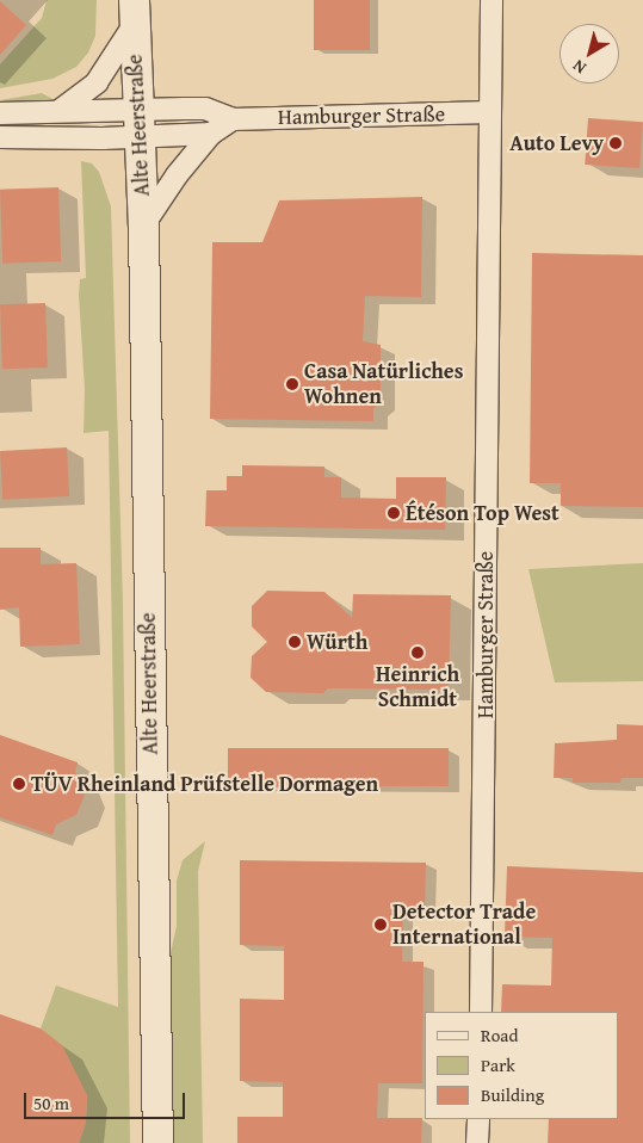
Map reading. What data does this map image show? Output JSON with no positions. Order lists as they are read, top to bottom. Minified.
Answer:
{"streets":{"street":["Hamburger Straße","Alte Heerstraße"]},"crossings":[["Hamburger Straße","Alte Heerstraße"]],"places":["Auto Levy","Casa Natürliches Wohnen","Étéson Top West","Würth","Heinrich Schmidt","TÜV Rheinland Prüfstelle Dormagen","Detector Trade International"],"legend":["Road","Park","Building"],"scale_bar":"50 m","north":"bottom left"}
